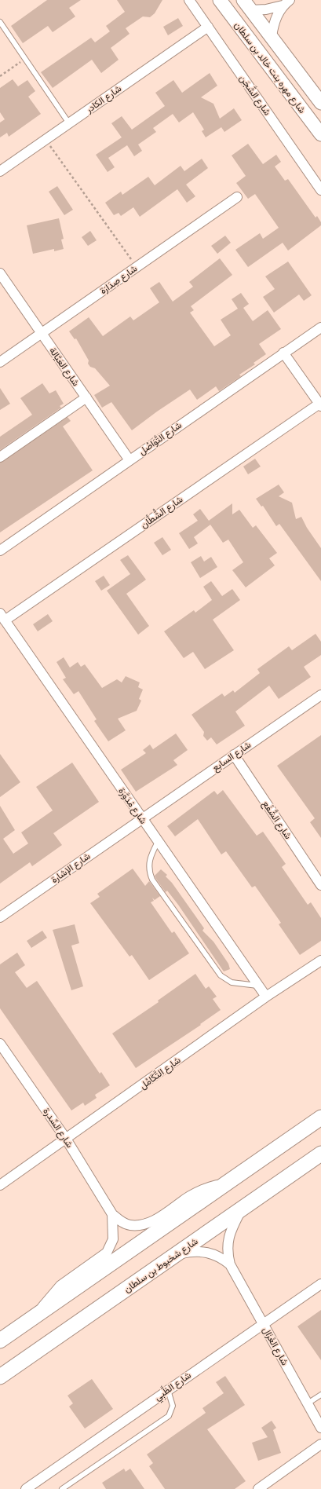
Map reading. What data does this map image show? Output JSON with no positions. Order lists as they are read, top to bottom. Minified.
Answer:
{"streets":{"main road":["شارع شخبوط بن سلطان"],"street":["شارع مهره بنت خالد بن سلطان","شارع الشَّجَن","شارع الكادر","شارع صِدَارَة","شارع العَيَّالة","شارع التَّوَاصُل","شارع الشُّطَّان","شارع السابع","شارع مْدَوَّرَة","شارع الشَّفْع","شارع الإشارة","شارع التَّكَامُل","شارع السِّدرة","شارع الغَزَال","شارع الظَّبِي"]},"crossings":[["شارع الشَّجَن","شارع الكادر"],["شارع صِدَارَة","شارع العَيَّالة"],["شارع العَيَّالة","شارع التَّوَاصُل"],["شارع الشُّطَّان","شارع مْدَوَّرَة"],["شارع السابع","شارع مْدَوَّرَة"],["شارع السابع","شارع الشَّفْع"],["شارع السابع","شارع الإشارة"],["شارع مْدَوَّرَة","شارع الإشارة"],["شارع مْدَوَّرَة","شارع التَّكَامُل"],["شارع التَّكَامُل","شارع السِّدرة"],["شارع شخبوط بن سلطان","شارع الغَزَال"],["شارع الغَزَال","شارع الظَّبِي"]]}
